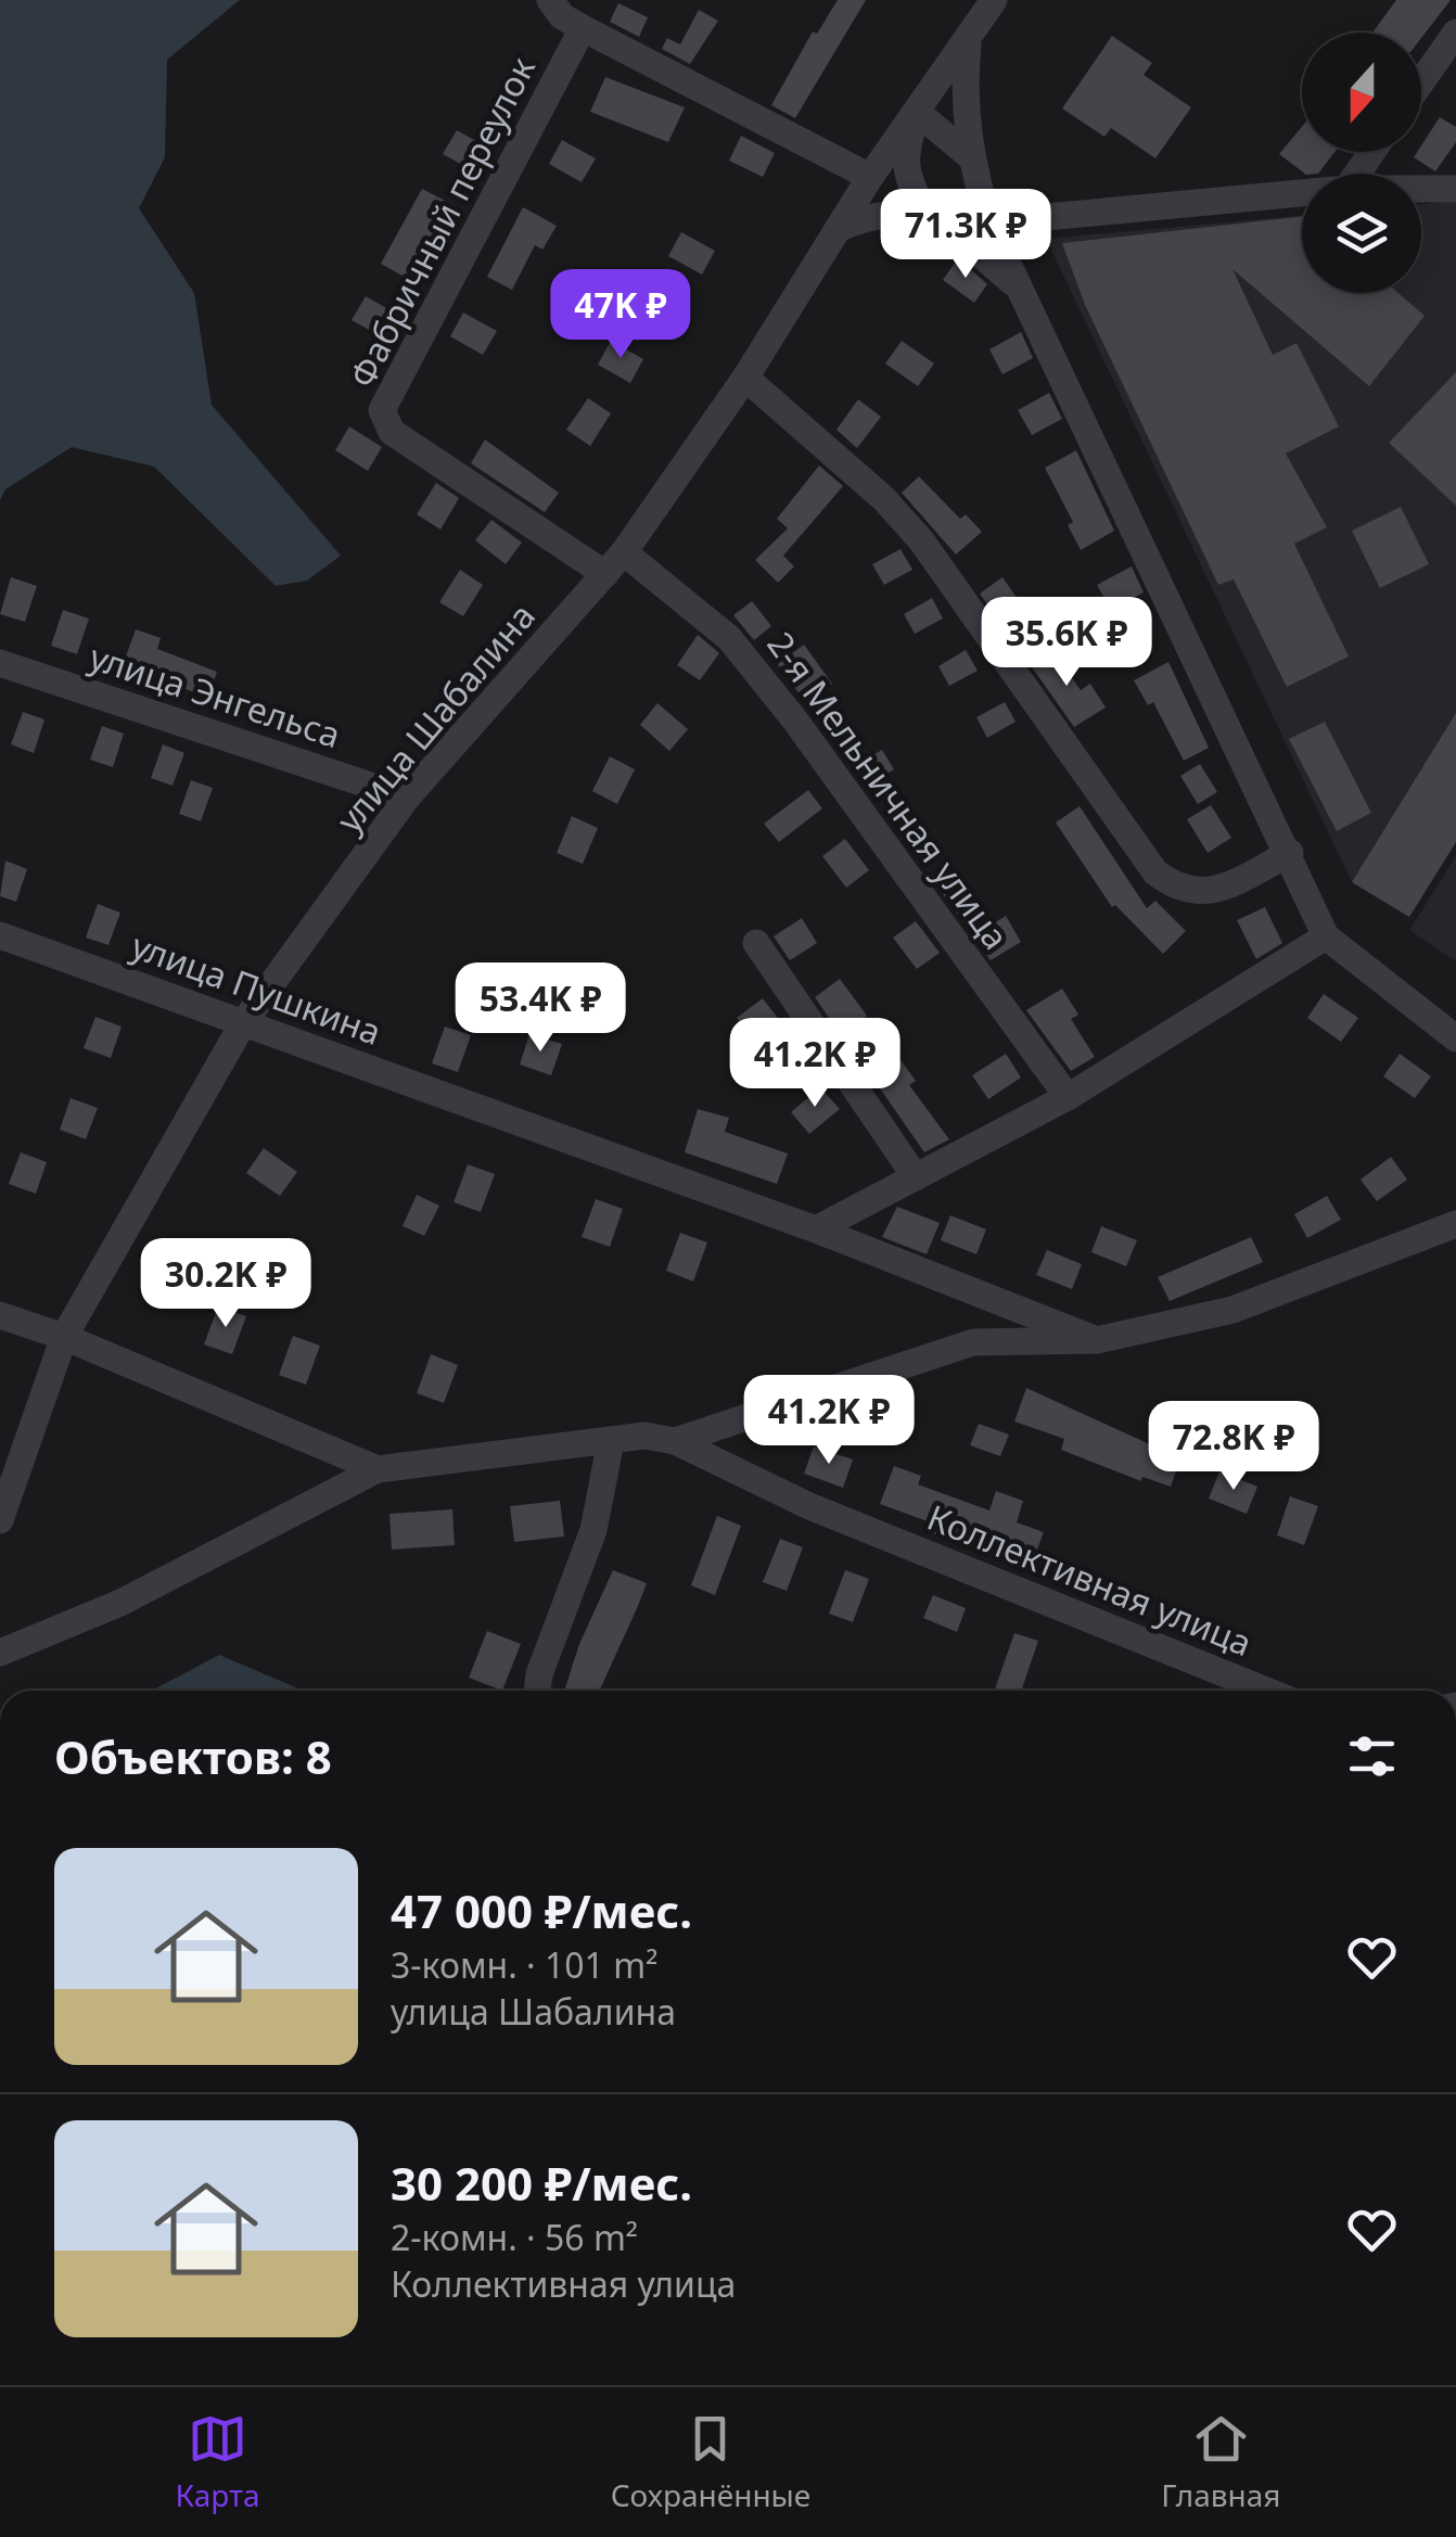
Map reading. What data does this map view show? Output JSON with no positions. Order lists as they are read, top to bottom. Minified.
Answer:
{"streets":{"street":["Фабричный переулок","улица Энгельса","улица Шабалина","2-я Мельничная улица","улица Пушкина","Коллективная улица"]},"crossings":[["Фабричный переулок","улица Шабалина"],["Фабричный переулок","2-я Мельничная улица"],["улица Энгельса","улица Шабалина"],["улица Шабалина","2-я Мельничная улица"],["улица Шабалина","улица Пушкина"],["улица Шабалина","Коллективная улица"]],"north":"bottom","page":{"price":["71.3K ₽","47K ₽","35.6K ₽","53.4K ₽","41.2K ₽","30.2K ₽","41.2K ₽","72.8K ₽"],"heading":"Объектов: 8","list":[{"name":"47 000 ₽/мес.","note":"3-комн. · 101 m² · улица Шабалина"},{"name":"30 200 ₽/мес.","note":"2-комн. · 56 m² · Коллективная улица"}],"tabs":["Карта","Сохранённые","Главная"]}}
